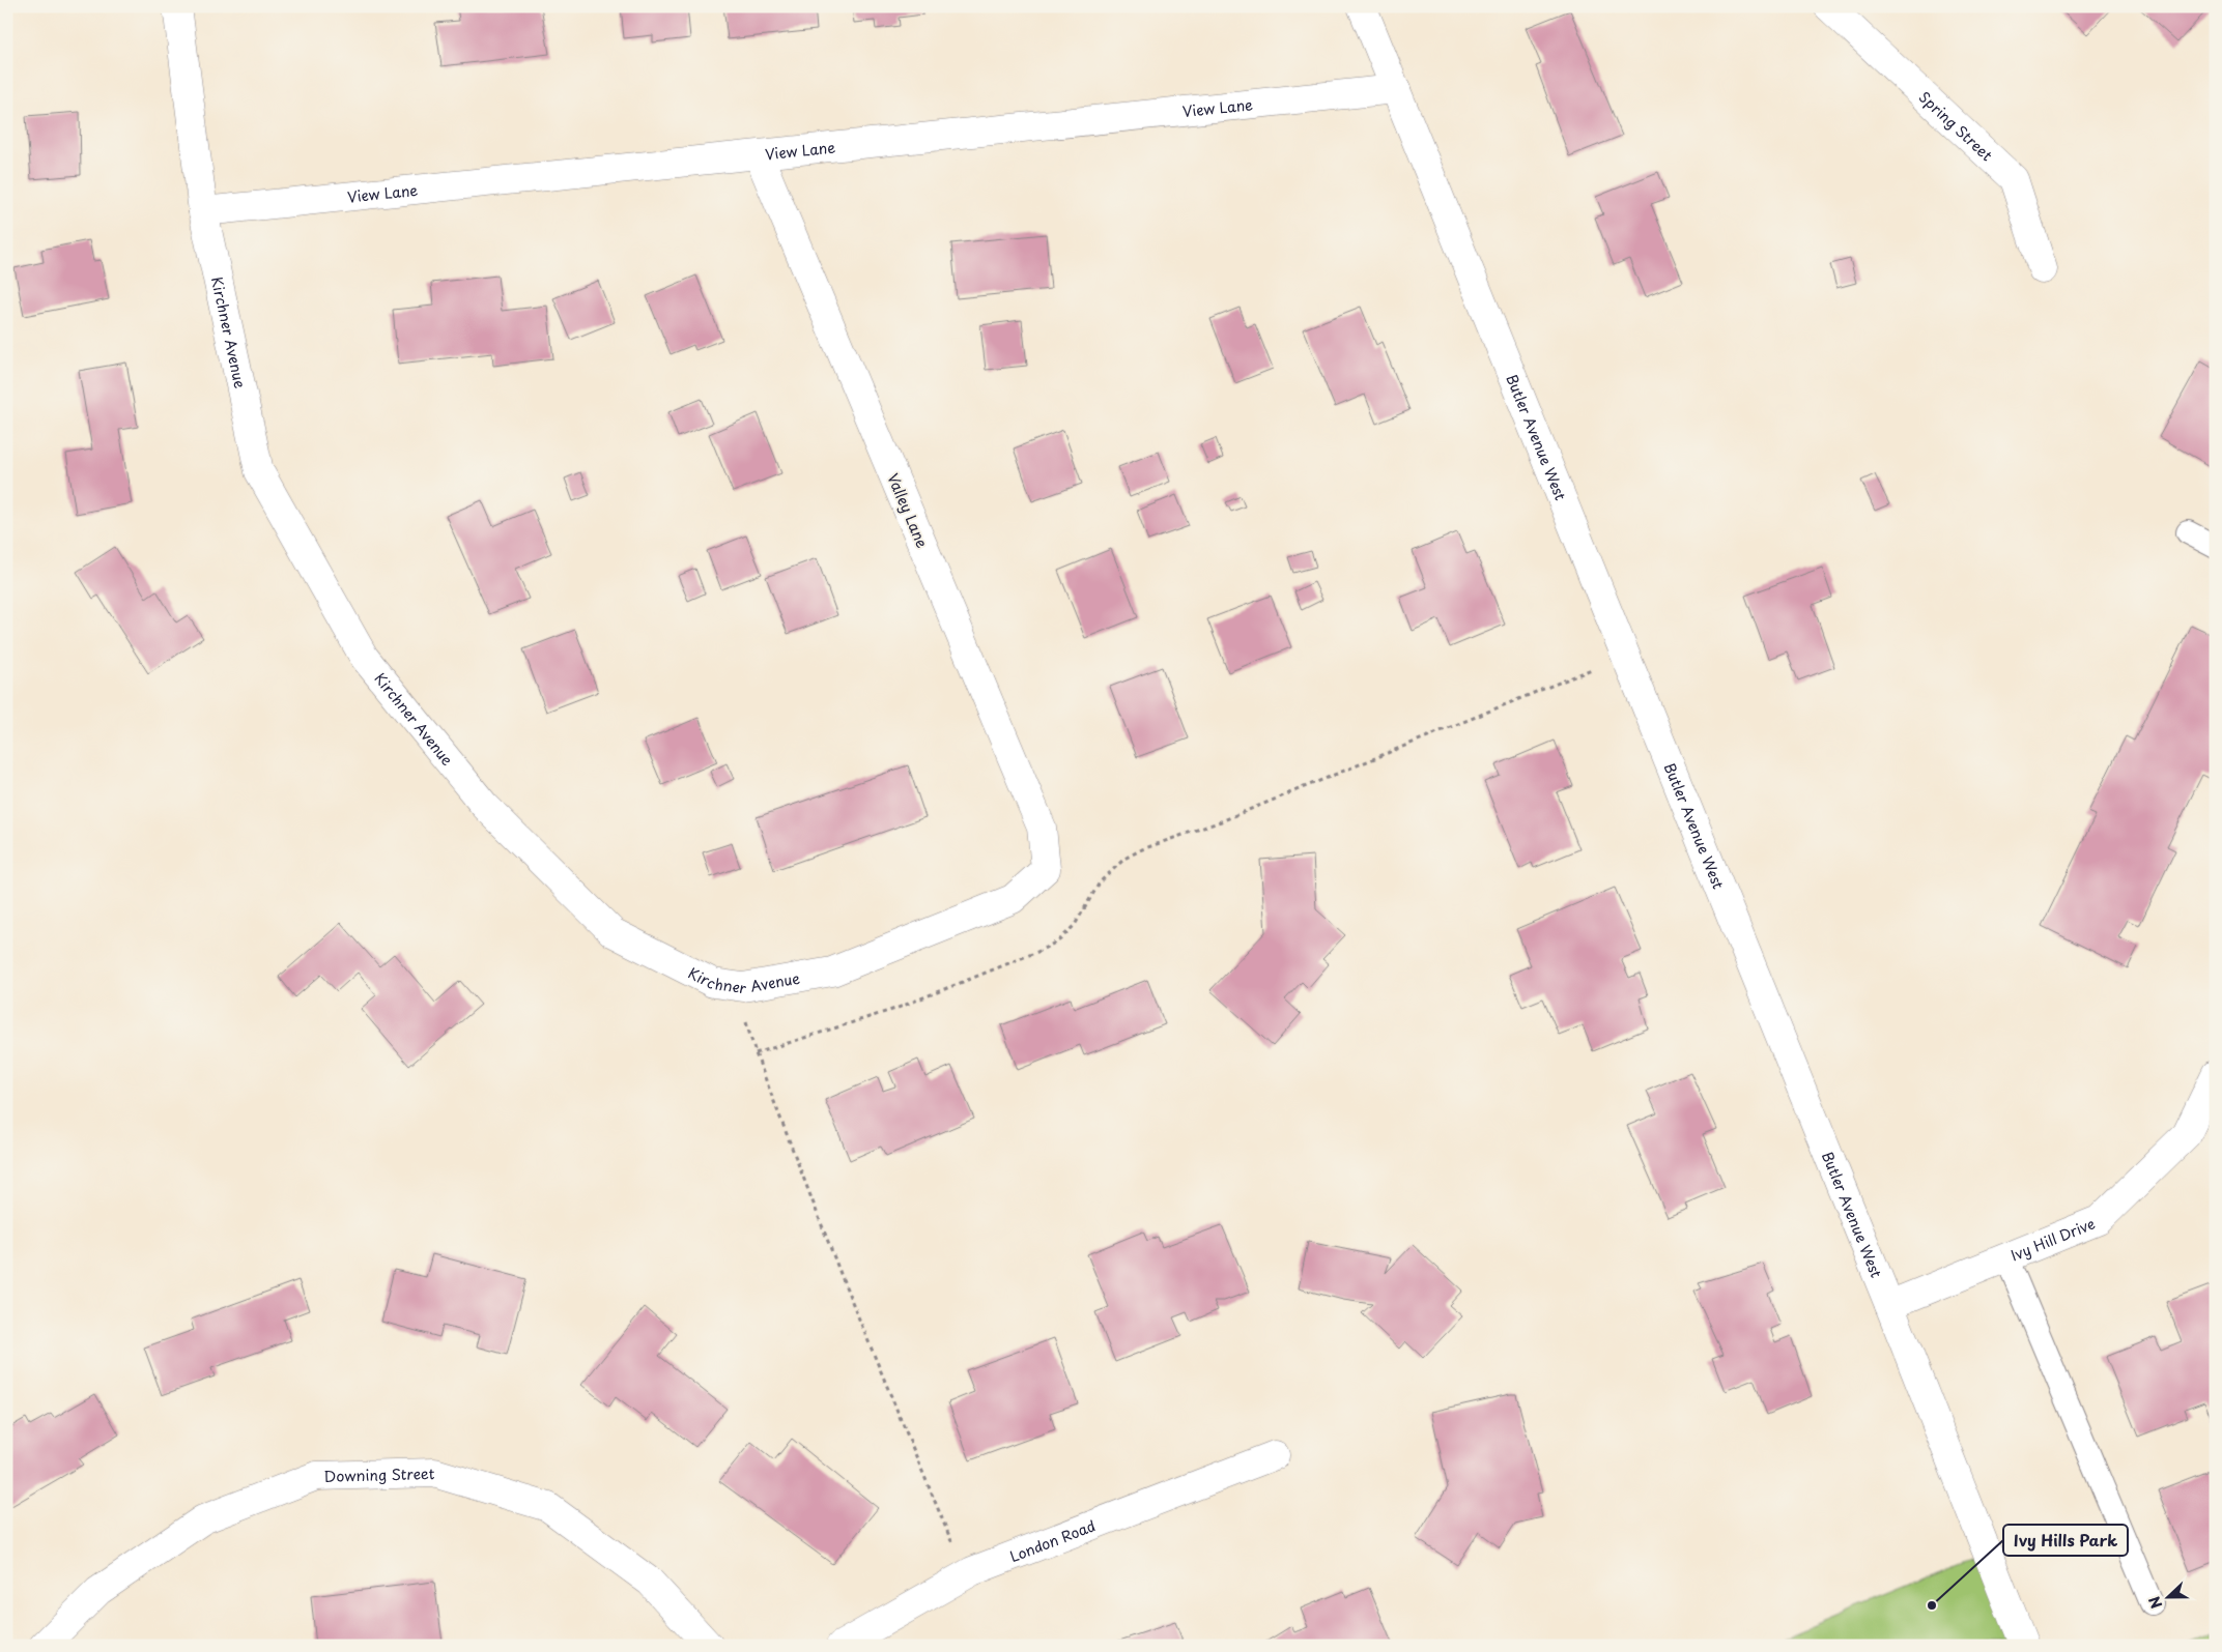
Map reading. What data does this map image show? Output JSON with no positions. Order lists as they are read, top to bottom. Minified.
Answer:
{"streets":{"street":["View Lane","Spring Street","Kirchner Avenue","Butler Avenue West","Valley Lane","Ivy Hill Drive","Downing Street","London Road"]},"crossings":[["View Lane","Kirchner Avenue"],["View Lane","Butler Avenue West"],["View Lane","Valley Lane"],["Kirchner Avenue","Valley Lane"],["Butler Avenue West","Ivy Hill Drive"]],"places":["Ivy Hills Park"],"north":"left"}
